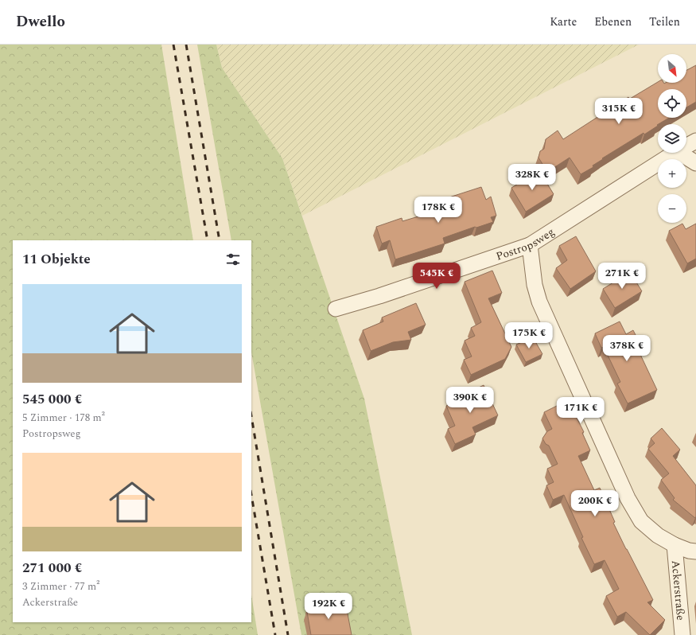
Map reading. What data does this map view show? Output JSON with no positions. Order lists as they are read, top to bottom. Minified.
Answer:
{"streets":{"street":["Postropsweg","Ackerstraße"]},"crossings":[["Postropsweg","Ackerstraße"]],"north":"bottom right","page":{"header":"Dwello","nav":["Karte","Ebenen","Teilen"],"map_buttons":["+","−"],"price":["315K €","328K €","178K €","545K €","271K €","175K €","378K €","390K €","171K €","200K €","192K €"],"heading":"11 Objekte","list":[{"name":"545 000 €","note":"5 Zimmer · 178 m² · Postropsweg"},{"name":"271 000 €","note":"3 Zimmer · 77 m² · Ackerstraße"}]}}
